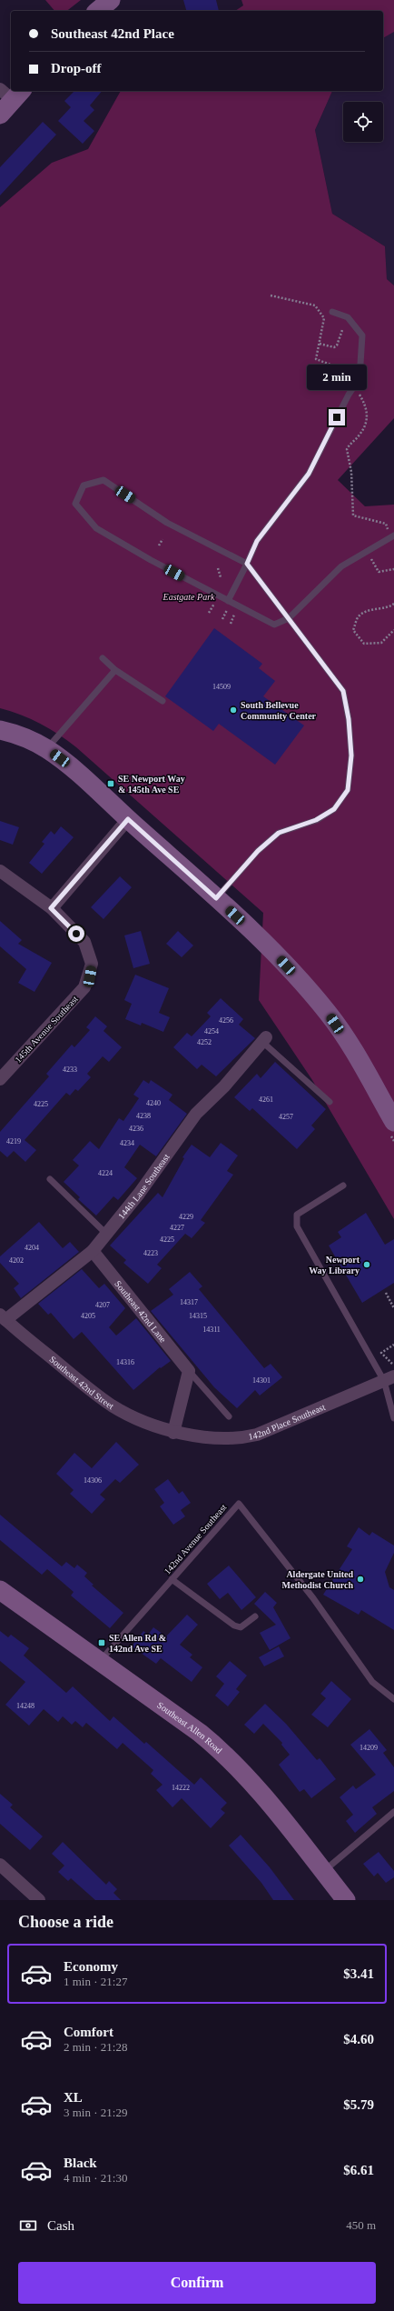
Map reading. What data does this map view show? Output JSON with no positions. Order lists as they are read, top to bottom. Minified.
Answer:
{"streets":{"main road":["Southeast Allen Road"],"street":["145th Avenue Southeast","144th Lane Southeast","Southeast 42nd Lane","Southeast 42nd Street","142nd Place Southeast"],"lane":["142nd Avenue Southeast"]},"crossings":[["144th Lane Southeast","Southeast 42nd Lane"],["144th Lane Southeast","Southeast 42nd Street"],["Southeast 42nd Street","142nd Place Southeast"],["142nd Avenue Southeast","Southeast Allen Road"]],"parks":["Eastgate Park"],"places":{"other":["South Bellevue Community Center","Newport Way Library","Aldergate United Methodist Church"],"transit":["SE Newport Way & 145th Ave SE","SE Allen Rd & 142nd Ave SE"]},"house_numbers":["14509","4256","4254","4252","4233","4261","4240","4225","4238","4257","4236","4219","4234","4224","4229","4227","4225","4204","4223","4202","14317","4207","4205","14315","14311","14316","14301","14306","14248","14209","14222"],"page":{"banner":["Southeast 42nd Place","Drop-off"],"bubble":"2 min","heading":"Choose a ride","list":[{"name":"Economy","note":"1 min · 21:27","value":"$3.41"},{"name":"Comfort","note":"2 min · 21:28","value":"$4.60"},{"name":"XL","note":"3 min · 21:29","value":"$5.79"},{"name":"Black","note":"4 min · 21:30","value":"$6.61"}],"pay":["Cash","450 m"],"buttons":"Confirm"}}
